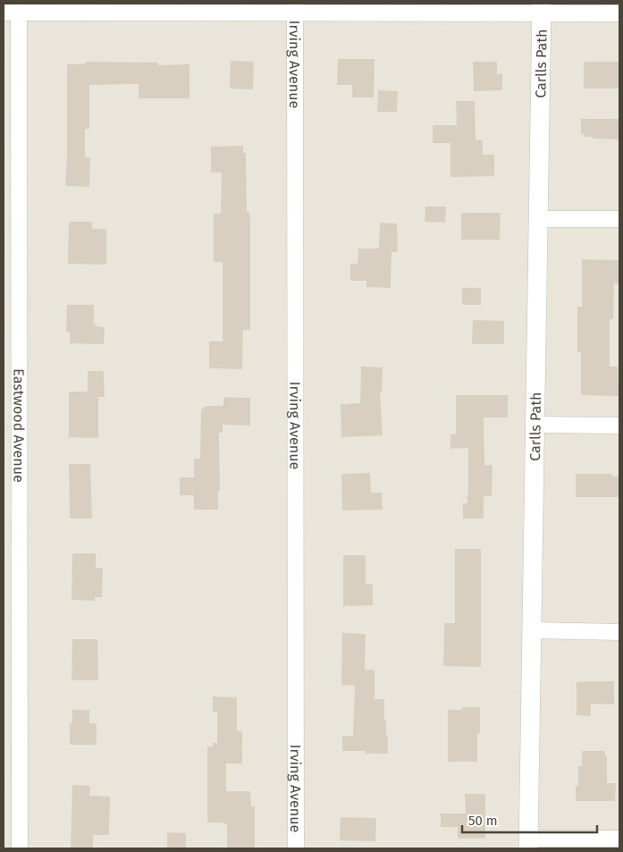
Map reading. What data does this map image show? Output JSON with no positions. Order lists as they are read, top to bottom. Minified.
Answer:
{"streets":{"street":["Irving Avenue","Carlls Path","Eastwood Avenue"]},"scale_bar":"50 m"}
